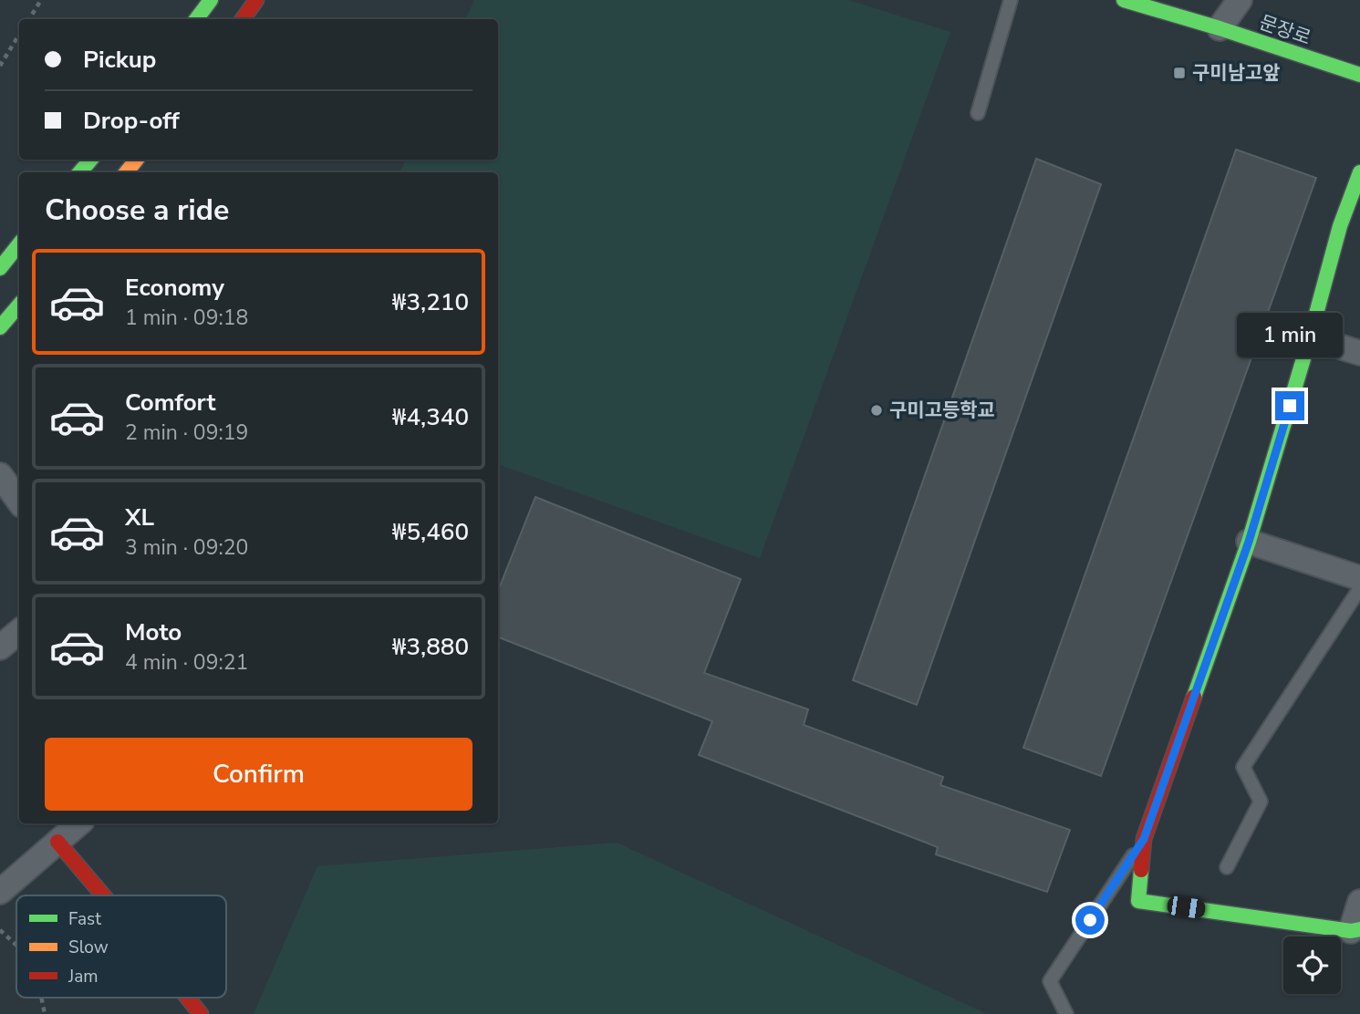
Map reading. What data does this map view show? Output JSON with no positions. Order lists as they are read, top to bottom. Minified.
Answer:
{"streets":{"street":["문장로"]},"places":{"transit":["구미남고앞"],"other":["구미고등학교"]},"legend":["Fast","Slow","Jam"],"page":{"banner":["Pickup","Drop-off"],"heading":"Choose a ride","list":[{"name":"Economy","note":"1 min · 09:18","value":"₩3,210"},{"name":"Comfort","note":"2 min · 09:19","value":"₩4,340"},{"name":"XL","note":"3 min · 09:20","value":"₩5,460"},{"name":"Moto","note":"4 min · 09:21","value":"₩3,880"}],"bubble":"1 min","buttons":"Confirm"}}
